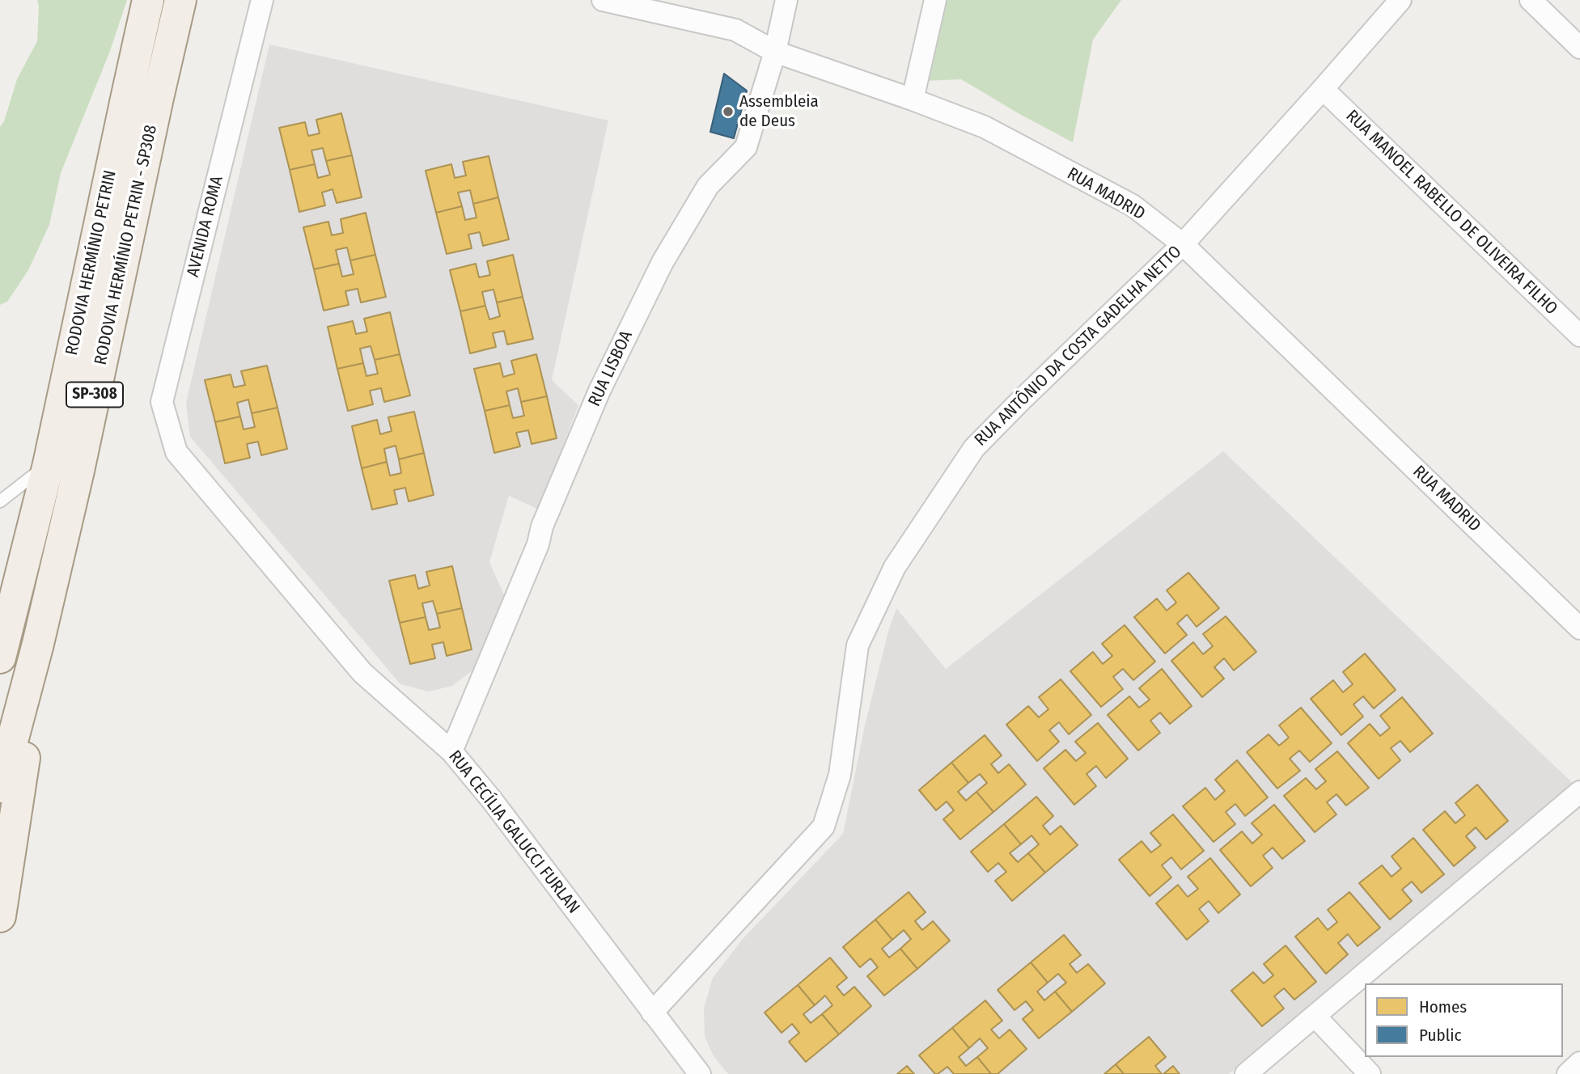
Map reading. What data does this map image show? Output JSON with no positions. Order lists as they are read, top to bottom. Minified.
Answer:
{"streets":{"main road":["RODOVIA HERMÍNIO PETRIN - SP308","RODOVIA HERMÍNIO PETRIN","SP-308"],"street":["RUA MADRID","RUA MANOEL RABELLO DE OLIVEIRA FILHO","AVENIDA ROMA","RUA ANTÔNIO DA COSTA GADELHA NETTO","RUA LISBOA","RUA CECÍLIA GALUCCI FURLAN"]},"crossings":[["RUA MADRID","RUA ANTÔNIO DA COSTA GADELHA NETTO"],["RUA MADRID","RUA LISBOA"],["RUA MANOEL RABELLO DE OLIVEIRA FILHO","RUA ANTÔNIO DA COSTA GADELHA NETTO"],["AVENIDA ROMA","RUA CECÍLIA GALUCCI FURLAN"],["RUA ANTÔNIO DA COSTA GADELHA NETTO","RUA CECÍLIA GALUCCI FURLAN"],["RUA LISBOA","RUA CECÍLIA GALUCCI FURLAN"]],"places":["Assembleia de Deus"],"legend":["Homes","Public"]}
